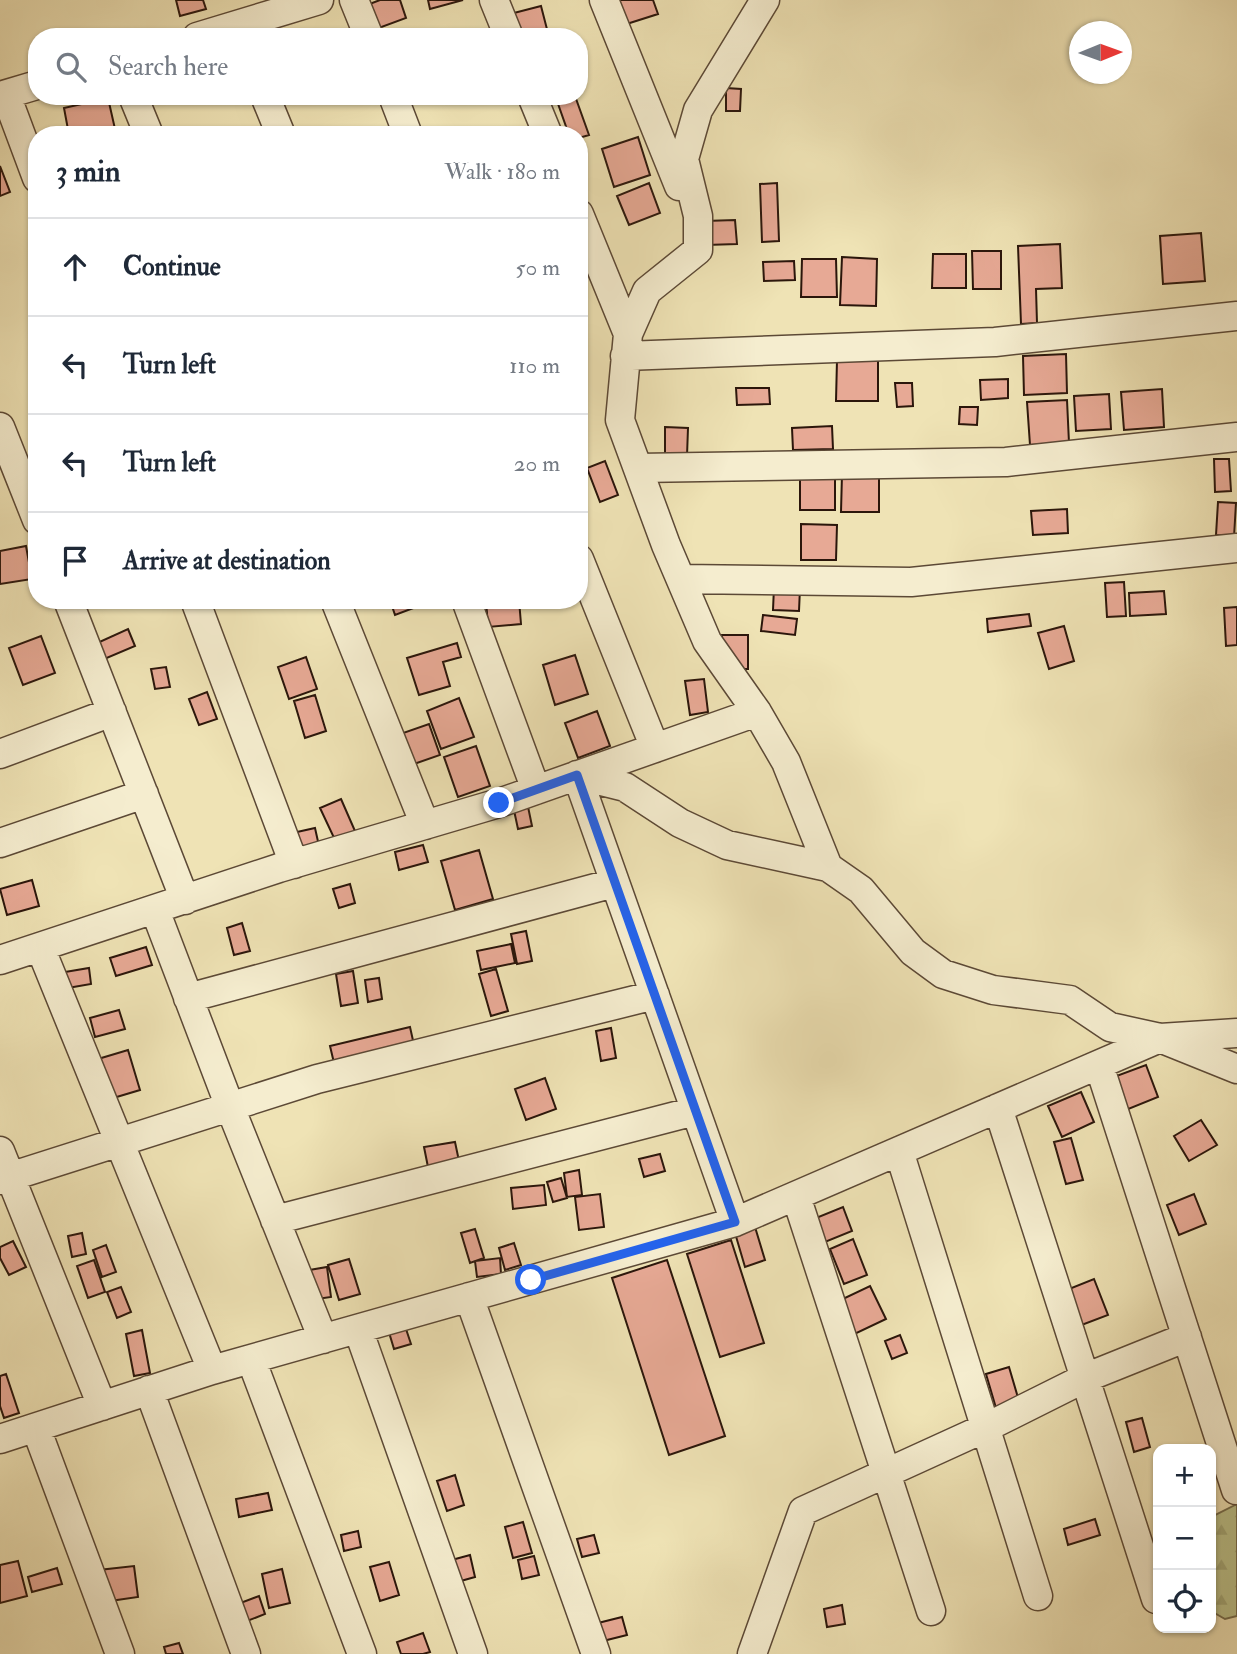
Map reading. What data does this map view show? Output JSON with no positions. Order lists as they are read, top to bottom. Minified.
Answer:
{"north":"right","page":{"search":"Search here","heading":["3 min","Walk · 180 m"],"list":[["Continue","50 m"],["Turn left","110 m"],["Turn left","20 m"],"Arrive at destination"],"map_buttons":["+","−"]}}
